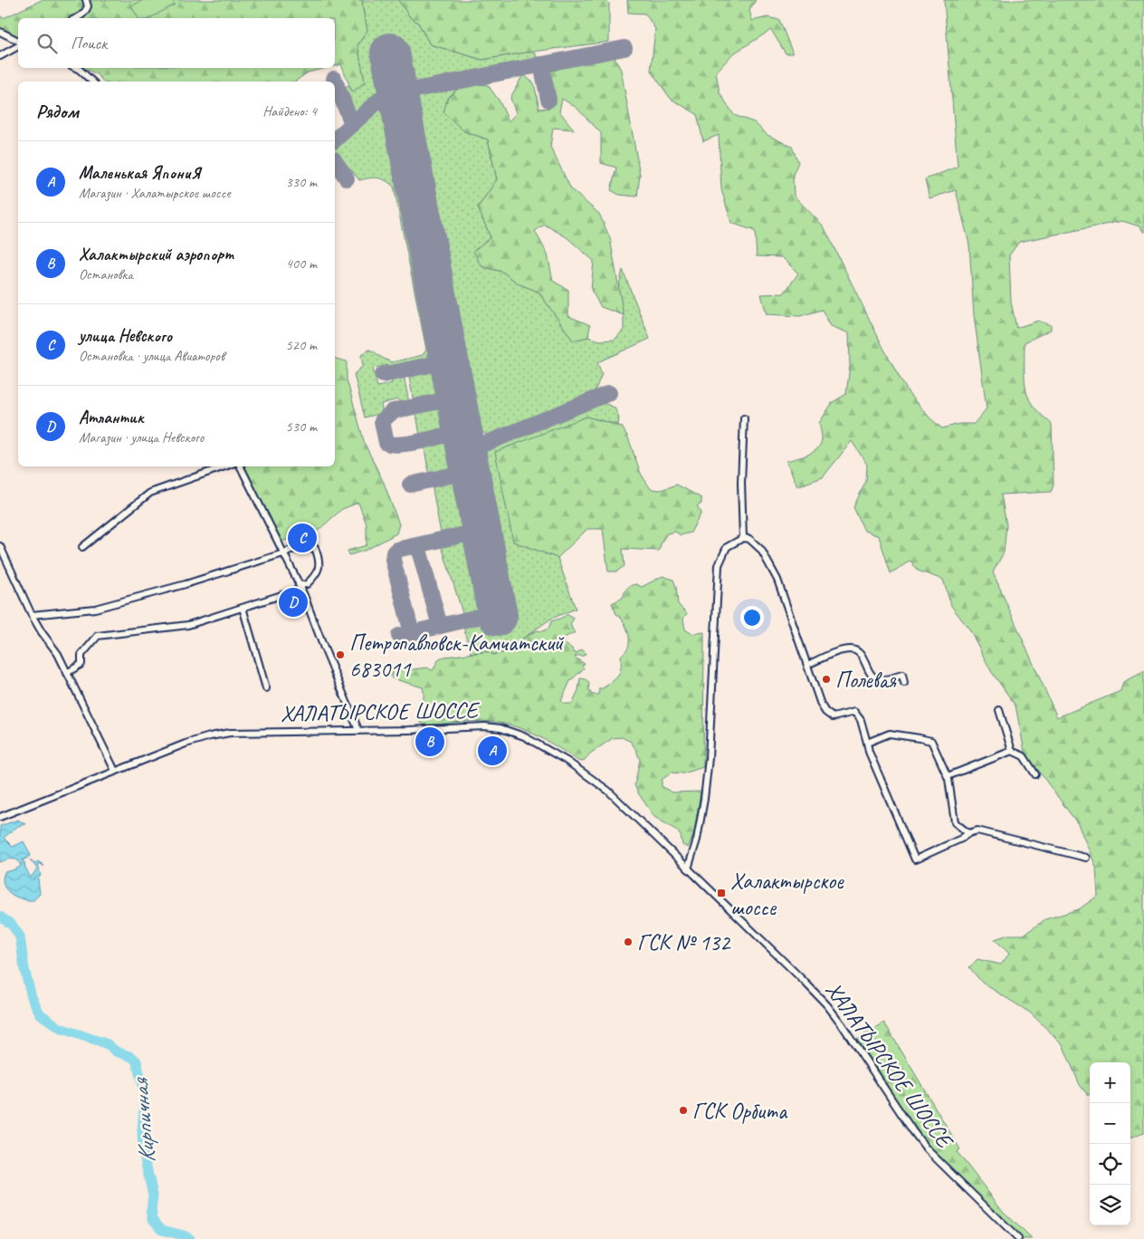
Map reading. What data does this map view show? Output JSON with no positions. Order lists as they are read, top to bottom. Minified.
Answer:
{"streets":{"street":["ХАЛАТЫРСКОЕ ШОССЕ"]},"water":["Кирпичная"],"places":{"other":["Петропавловск-Камчатский 683011","Полевая","ГСК № 132","ГСК Орбита"],"transit":["Халактырское шоссе"]},"page":{"search":"Поиск","heading":["Рядом","Найдено: 4"],"list":[{"mark":"A","name":"Маленькая ЯпониЯ","note":"Магазин · Халатырское шоссе","value":"330 m"},{"mark":"B","name":"Халактырский аэропорт","note":"Остановка","value":"400 m"},{"mark":"C","name":"улица Невского","note":"Остановка · улица Авиаторов","value":"520 m"},{"mark":"D","name":"Атлантик","note":"Магазин · улица Невского","value":"530 m"}],"pins":["C","D","B","A"],"map_buttons":["+","−"]}}
